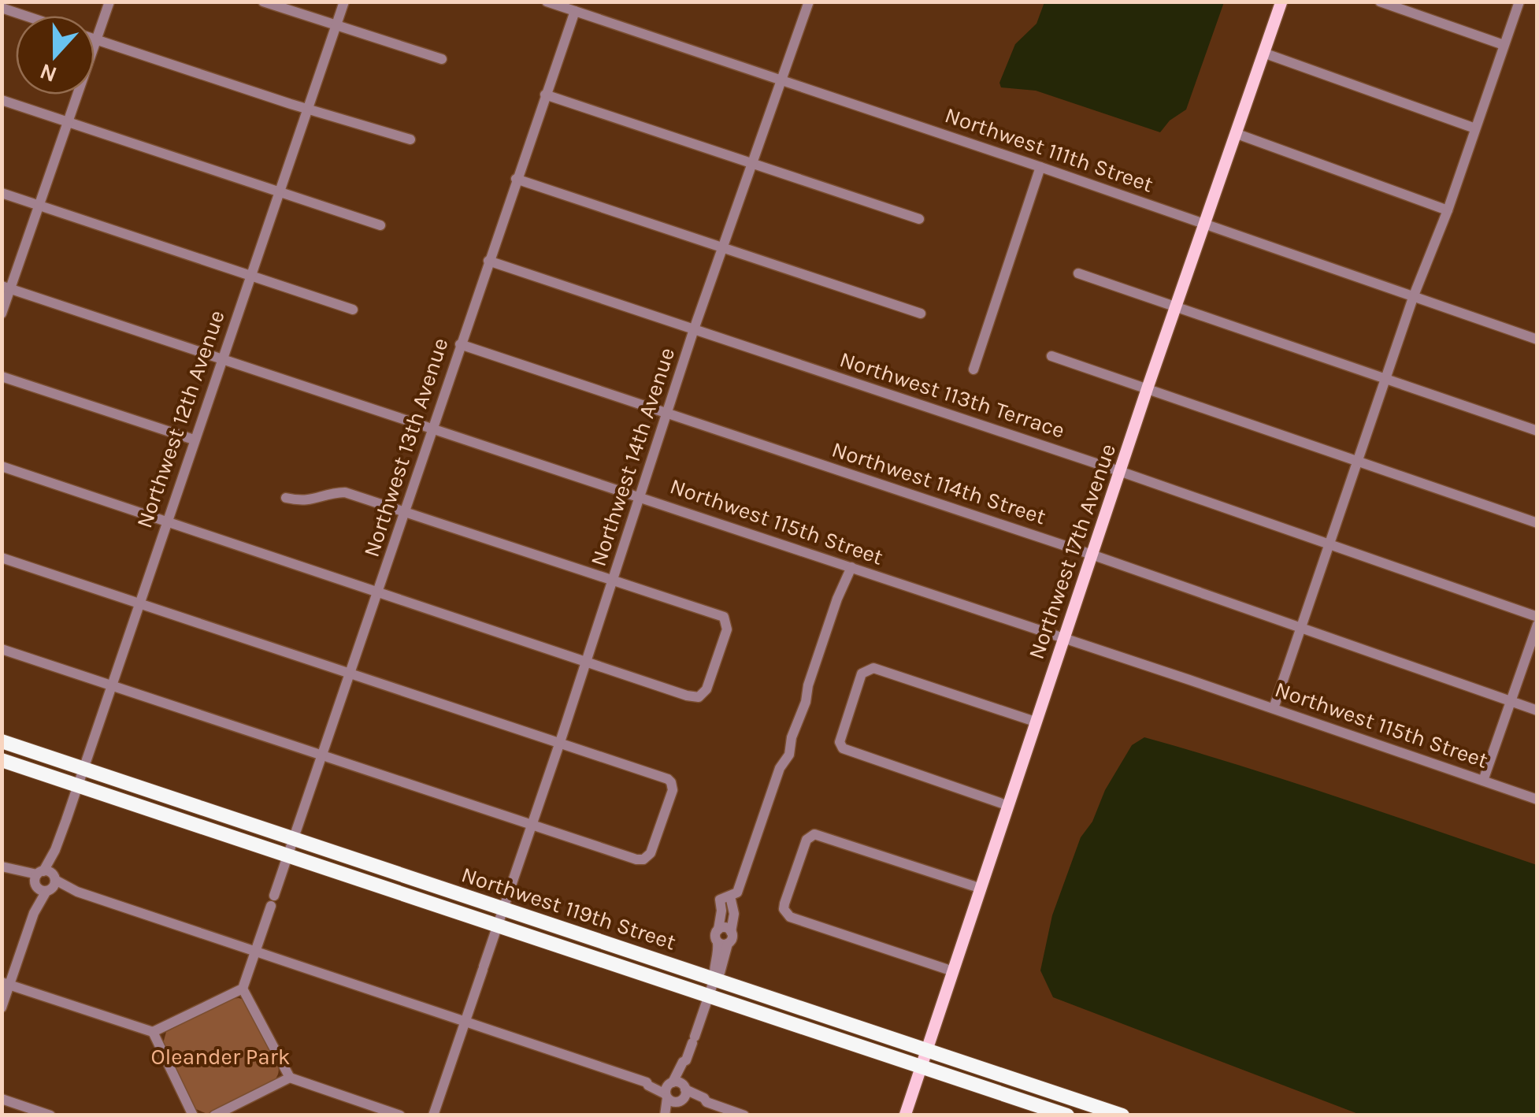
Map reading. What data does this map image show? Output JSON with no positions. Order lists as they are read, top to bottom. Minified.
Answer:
{"streets":{"highway":["Northwest 119th Street"],"main road":["Northwest 17th Avenue"],"street":["Northwest 111th Street","Northwest 113th Terrace","Northwest 12th Avenue","Northwest 13th Avenue","Northwest 14th Avenue","Northwest 114th Street","Northwest 115th Street"]},"crossings":[["Northwest 111th Street","Northwest 13th Avenue"],["Northwest 111th Street","Northwest 14th Avenue"],["Northwest 111th Street","Northwest 17th Avenue"],["Northwest 113th Terrace","Northwest 13th Avenue"],["Northwest 113th Terrace","Northwest 14th Avenue"],["Northwest 113th Terrace","Northwest 17th Avenue"],["Northwest 12th Avenue","Northwest 115th Street"],["Northwest 12th Avenue","Northwest 119th Street"],["Northwest 13th Avenue","Northwest 114th Street"],["Northwest 13th Avenue","Northwest 115th Street"],["Northwest 13th Avenue","Northwest 119th Street"],["Northwest 14th Avenue","Northwest 114th Street"],["Northwest 14th Avenue","Northwest 115th Street"],["Northwest 14th Avenue","Northwest 119th Street"],["Northwest 114th Street","Northwest 17th Avenue"],["Northwest 115th Street","Northwest 17th Avenue"],["Northwest 17th Avenue","Northwest 119th Street"]],"parks":["Oleander Park"],"north":"bottom"}
